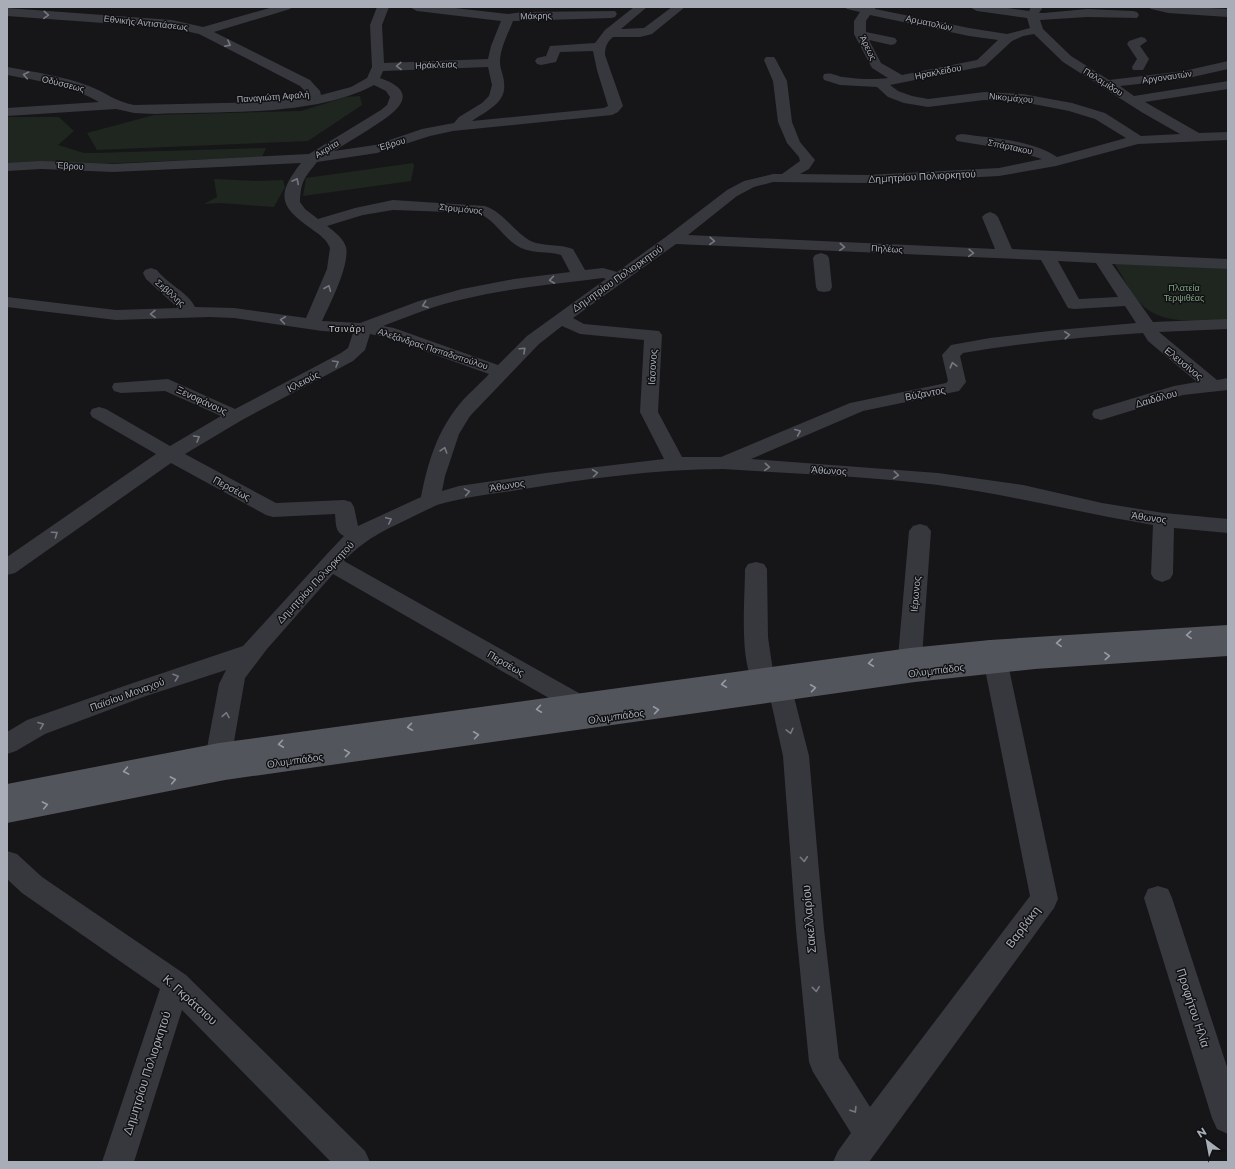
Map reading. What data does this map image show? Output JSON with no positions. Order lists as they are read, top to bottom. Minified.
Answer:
{"streets":{"main road":["Ολυμπιάδος"],"street":["Μάκρης","Εθνικής Αντιστάσεως","Αρματολών","Άρεως","Ηράκλειας","Ηρακλείδου","Αργοναυτών","Παλαμίδου","Οδύσσεως","Παναγιώτη Αφαλή","Νικομάχου","Έβρου","Σπάρτακου","Ακρίτα","Δημητρίου Πολιορκητού","Στρυμόνος","Πηλέως","Σεβίλλης","Αλεξάνδρας Παπαδοπούλου","Ελευσίνος","Ιάσονος","Κλειούς","Βύζαντος","Δαιδάλου","Ξενοφάνους","Άθωνος","Περσέως","Ιέρωνος","Παϊσίου Μοναχού","Σακελλαρίου","Βαρβάκη","Κ. Γκράτσιου","Προφήτου Ηλία"]},"crossings":[["Εθνικής Αντιστάσεως","Παναγιώτη Αφαλή"],["Αρματολών","Άρεως"],["Αρματολών","Ηρακλείδου"],["Άρεως","Ηρακλείδου"],["Ηράκλειας","Παναγιώτη Αφαλή"],["Ηράκλειας","Ακρίτα"],["Ηρακλείδου","Παλαμίδου"],["Ηρακλείδου","Νικομάχου"],["Αργοναυτών","Παλαμίδου"],["Παλαμίδου","Δημητρίου Πολιορκητού"],["Οδύσσεως","Παναγιώτη Αφαλή"],["Παναγιώτη Αφαλή","Ακρίτα"],["Νικομάχου","Δημητρίου Πολιορκητού"],["Έβρου","Ακρίτα"],["Σπάρτακου","Δημητρίου Πολιορκητού"],["Ακρίτα","Στρυμόνος"],["Ακρίτα","Αλεξάνδρας Παπαδοπούλου"],["Δημητρίου Πολιορκητού","Στρυμόνος"],["Δημητρίου Πολιορκητού","Πηλέως"],["Δημητρίου Πολιορκητού","Αλεξάνδρας Παπαδοπούλου"],["Δημητρίου Πολιορκητού","Ιάσονος"],["Δημητρίου Πολιορκητού","Άθωνος"],["Δημητρίου Πολιορκητού","Περσέως"],["Δημητρίου Πολιορκητού","Ολυμπιάδος"],["Δημητρίου Πολιορκητού","Παϊσίου Μοναχού"],["Δημητρίου Πολιορκητού","Κ. Γκράτσιου"],["Σεβίλλης","Αλεξάνδρας Παπαδοπούλου"],["Αλεξάνδρας Παπαδοπούλου","Κλειούς"],["Ελευσίνος","Βύζαντος"],["Ελευσίνος","Δαιδάλου"],["Ιάσονος","Άθωνος"],["Κλειούς","Ξενοφάνους"],["Κλειούς","Περσέως"],["Βύζαντος","Άθωνος"],["Περσέως","Ολυμπιάδος"],["Ιέρωνος","Ολυμπιάδος"],["Ολυμπιάδος","Σακελλαρίου"],["Ολυμπιάδος","Βαρβάκη"],["Σακελλαρίου","Βαρβάκη"]],"one_way":["Εθνικής Αντιστάσεως","Ηράκλειας","Οδύσσεως","Ακρίτα","Πηλέως","Αλεξάνδρας Παπαδοπούλου","Κλειούς","Βύζαντος","Παϊσίου Μοναχού","Σακελλαρίου"],"districts":["Τσινάρι"],"parks":["Πλατεία Τερψιθέας"],"north":"top left"}
